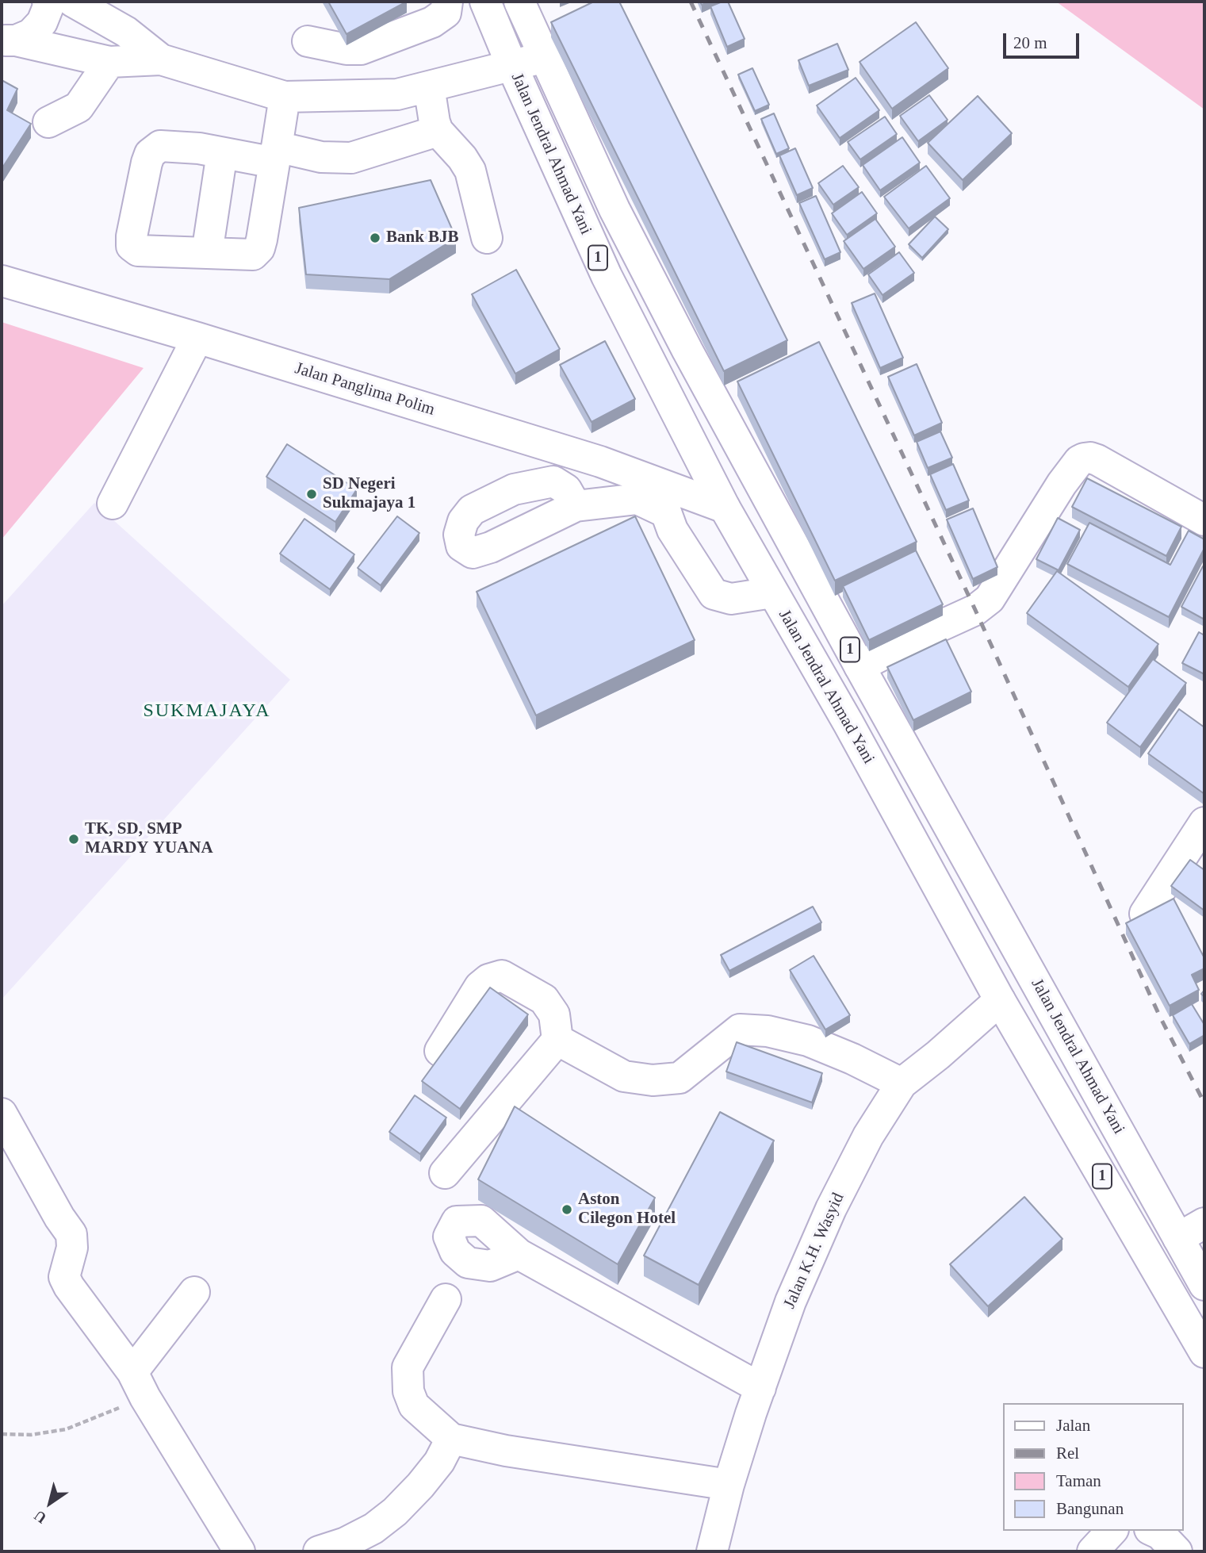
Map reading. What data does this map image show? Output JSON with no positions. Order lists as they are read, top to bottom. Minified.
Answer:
{"streets":{"main road":["Jalan Jendral Ahmad Yani","1","Jalan Panglima Polim","Jalan K.H. Wasyid"]},"crossings":[["Jalan Jendral Ahmad Yani","Jalan Panglima Polim"],["Jalan Jendral Ahmad Yani","Jalan K.H. Wasyid"]],"districts":["SUKMAJAYA"],"places":["Bank BJB","SD Negeri Sukmajaya 1","TK, SD, SMP MARDY YUANA","Aston Cilegon Hotel"],"legend":["Jalan","Rel","Taman","Bangunan"],"scale_bar":"20 m","north":"bottom left"}
